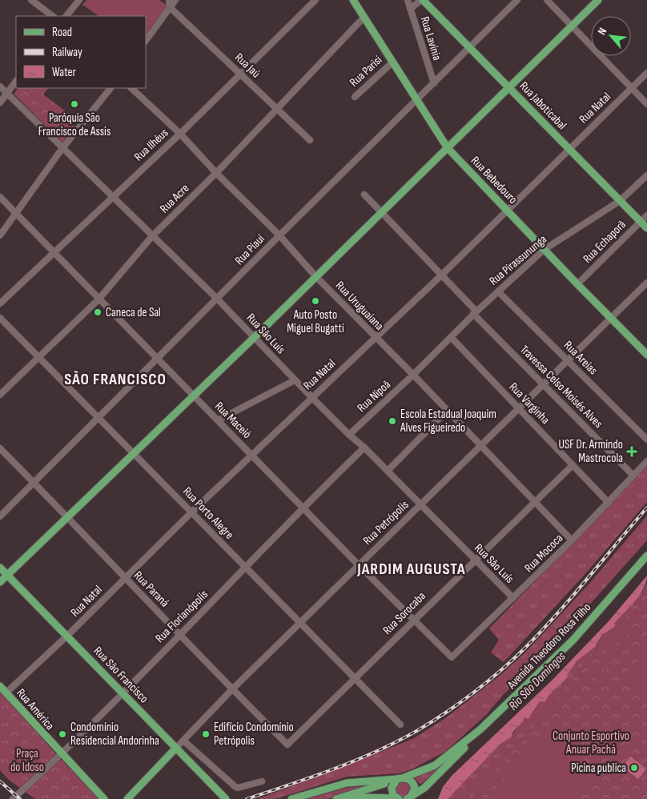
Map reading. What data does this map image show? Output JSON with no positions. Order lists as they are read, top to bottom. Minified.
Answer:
{"streets":{"main road":["Rua Jaboticabal","Rua Bebedouro","Rua Petrópolis","Avenida Theodoro Rosa Filho","Rua São Francisco","Rua América"],"street":["Rua Lavínia","Rua Jaú","Rua Parisi","Rua Natal","Rua Ilhéus","Rua Acre","Rua Echaporã","Rua Piauí","Rua Pirassununga","Rua Uruguaiana","Rua São Luís","Rua Areias","Travessa Celso Moisés Alves","Rua Nipoã","Rua Varginha","Rua Maceió","Rua Porto Alegre","Rua Mococa","Rua Paraná","Rua Sorocaba","Rua Florianópolis"]},"crossings":[["Rua Lavínia","Rua Piauí"],["Rua Jaú","Rua Ilhéus"],["Rua Jaú","Rua Acre"],["Rua Parisi","Rua Bebedouro"],["Rua Jaboticabal","Rua Natal"],["Rua Jaboticabal","Rua Echaporã"],["Rua Jaboticabal","Rua Piauí"],["Rua Jaboticabal","Rua Pirassununga"],["Rua Natal","Rua Bebedouro"],["Rua Natal","Rua Uruguaiana"],["Rua Natal","Rua São Luís"],["Rua Natal","Rua Maceió"],["Rua Natal","Rua Porto Alegre"],["Rua Natal","Rua Paraná"],["Rua Natal","Rua São Francisco"],["Rua Natal","Rua América"],["Rua Ilhéus","Rua Uruguaiana"],["Rua Ilhéus","Rua São Luís"],["Rua Ilhéus","Rua Maceió"],["Rua Bebedouro","Rua Acre"],["Rua Bebedouro","Rua Echaporã"],["Rua Bebedouro","Rua Piauí"],["Rua Bebedouro","Rua Pirassununga"],["Rua Bebedouro","Rua Petrópolis"],["Rua Acre","Rua Uruguaiana"],["Rua Acre","Rua São Luís"],["Rua Acre","Rua Maceió"],["Rua Acre","Rua Porto Alegre"],["Rua Piauí","Rua Uruguaiana"],["Rua Piauí","Rua São Luís"],["Rua Piauí","Rua Maceió"],["Rua Piauí","Rua Porto Alegre"],["Rua Piauí","Rua Paraná"],["Rua Pirassununga","Rua Uruguaiana"],["Rua Pirassununga","Rua Areias"],["Rua Pirassununga","Travessa Celso Moisés Alves"],["Rua Pirassununga","Rua Nipoã"],["Rua Pirassununga","Rua Varginha"],["Rua Uruguaiana","Rua Nipoã"],["Rua Uruguaiana","Rua Petrópolis"],["Rua Uruguaiana","Rua Mococa"],["Rua Uruguaiana","Rua Sorocaba"],["Rua São Luís","Rua Nipoã"],["Rua São Luís","Rua Petrópolis"],["Rua São Luís","Rua Mococa"],["Rua São Luís","Rua Sorocaba"],["Rua São Luís","Rua Florianópolis"],["Rua Areias","Rua Petrópolis"],["Travessa Celso Moisés Alves","Rua Petrópolis"],["Travessa Celso Moisés Alves","Rua Mococa"],["Rua Varginha","Rua Petrópolis"],["Rua Varginha","Rua Mococa"],["Rua Varginha","Rua Sorocaba"],["Rua Maceió","Rua Petrópolis"],["Rua Maceió","Rua Mococa"],["Rua Maceió","Rua Sorocaba"],["Rua Maceió","Rua Florianópolis"],["Rua Porto Alegre","Rua Petrópolis"],["Rua Porto Alegre","Rua Sorocaba"],["Rua Porto Alegre","Rua Florianópolis"],["Rua Petrópolis","Rua Paraná"],["Rua Petrópolis","Rua São Francisco"],["Rua Paraná","Rua Sorocaba"],["Rua Paraná","Rua Florianópolis"],["Rua Florianópolis","Rua São Francisco"],["Rua Florianópolis","Rua América"]],"districts":["SÃO FRANCISCO","JARDIM AUGUSTA"],"water":["Rio São Domingos"],"parks":["Conjunto Esportivo Anuar Pachá","Praça do Idoso"],"places":{"other":["Paróquia São Francisco de Assis","Auto Posto Miguel Bugatti","Caneca de Sal","Escola Estadual Joaquim Alves Figueiredo","Condomínio Residencial Andorinha","Edifício Condomínio Petrópolis","Picina publica"],"health":["USF Dr. Armindo Mastrocola"]},"legend":["Road","Railway","Water"],"north":"top left"}
